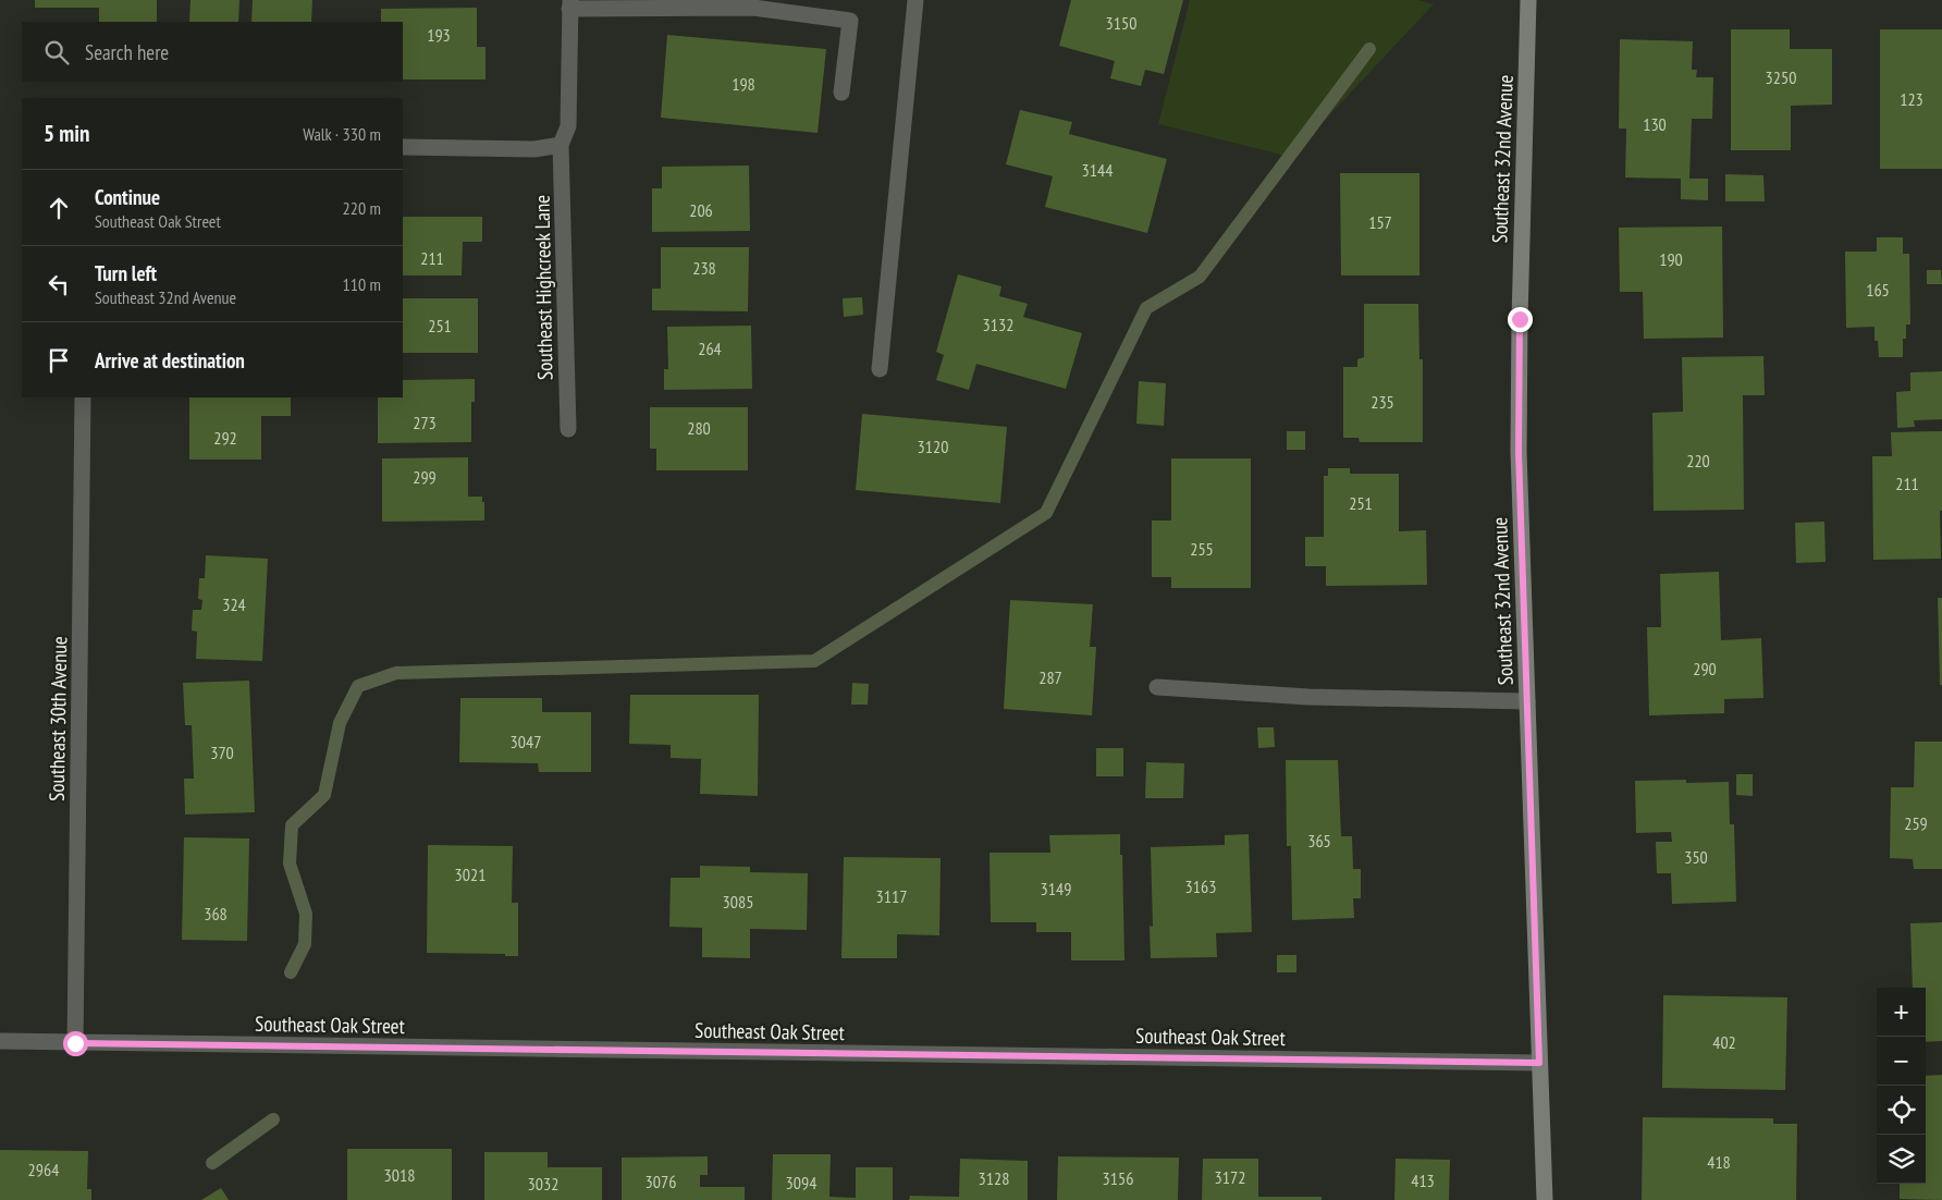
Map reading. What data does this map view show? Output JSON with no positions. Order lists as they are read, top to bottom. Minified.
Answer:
{"streets":{"main road":["Southeast 32nd Avenue"],"street":["Southeast Highcreek Lane","Southeast 30th Avenue","Southeast Oak Street"]},"crossings":[["Southeast 32nd Avenue","Southeast Oak Street"],["Southeast 30th Avenue","Southeast Oak Street"]],"house_numbers":["3150","193","3250","198","123","130","3144","206","157","211","190","238","165","3132","251","264","235","273","280","292","3120","220","299","211","251","255","324","290","287","3047","370","259","365","350","3021","3163","3149","3117","3085","368","402","418","2964","3018","3172","3128","3156","413","3076","3094","3032"],"page":{"search":"Search here","heading":["5 min","Walk · 330 m"],"list":[["Continue","Southeast Oak Street","220 m"],["Turn left","Southeast 32nd Avenue","110 m"],"Arrive at destination"],"map_buttons":["+","−"]}}
